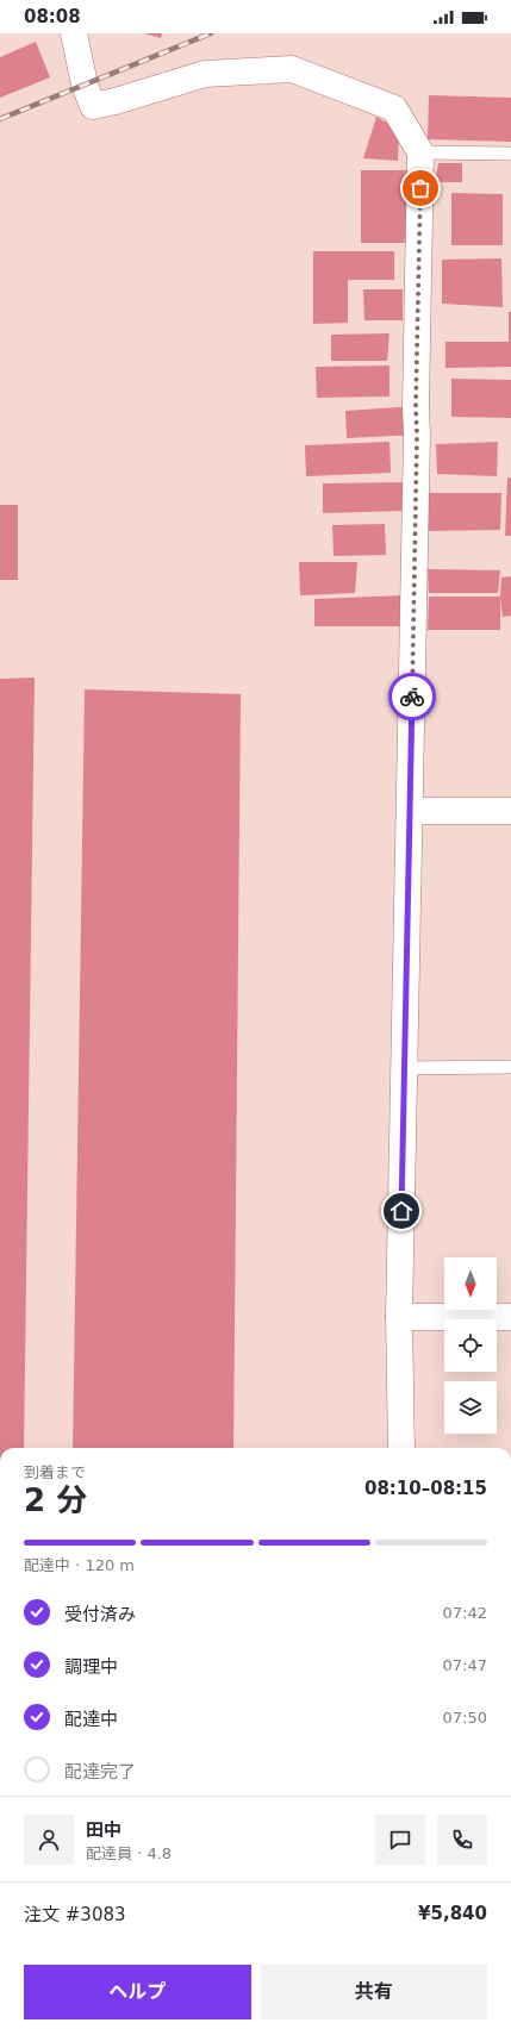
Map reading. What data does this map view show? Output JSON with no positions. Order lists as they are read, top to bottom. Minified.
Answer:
{"north":"bottom","page":{"status":"08:08","heading":["2 分","到着まで","08:10–08:15"],"panel":["田中","配達員 · 4.8","注文 #3083","¥5,840"],"bar":"配達中 · 120 m","list":[["受付済み","07:42"],["調理中","07:47"],["配達中","07:50"],"配達完了"],"buttons":["ヘルプ","共有"]}}
